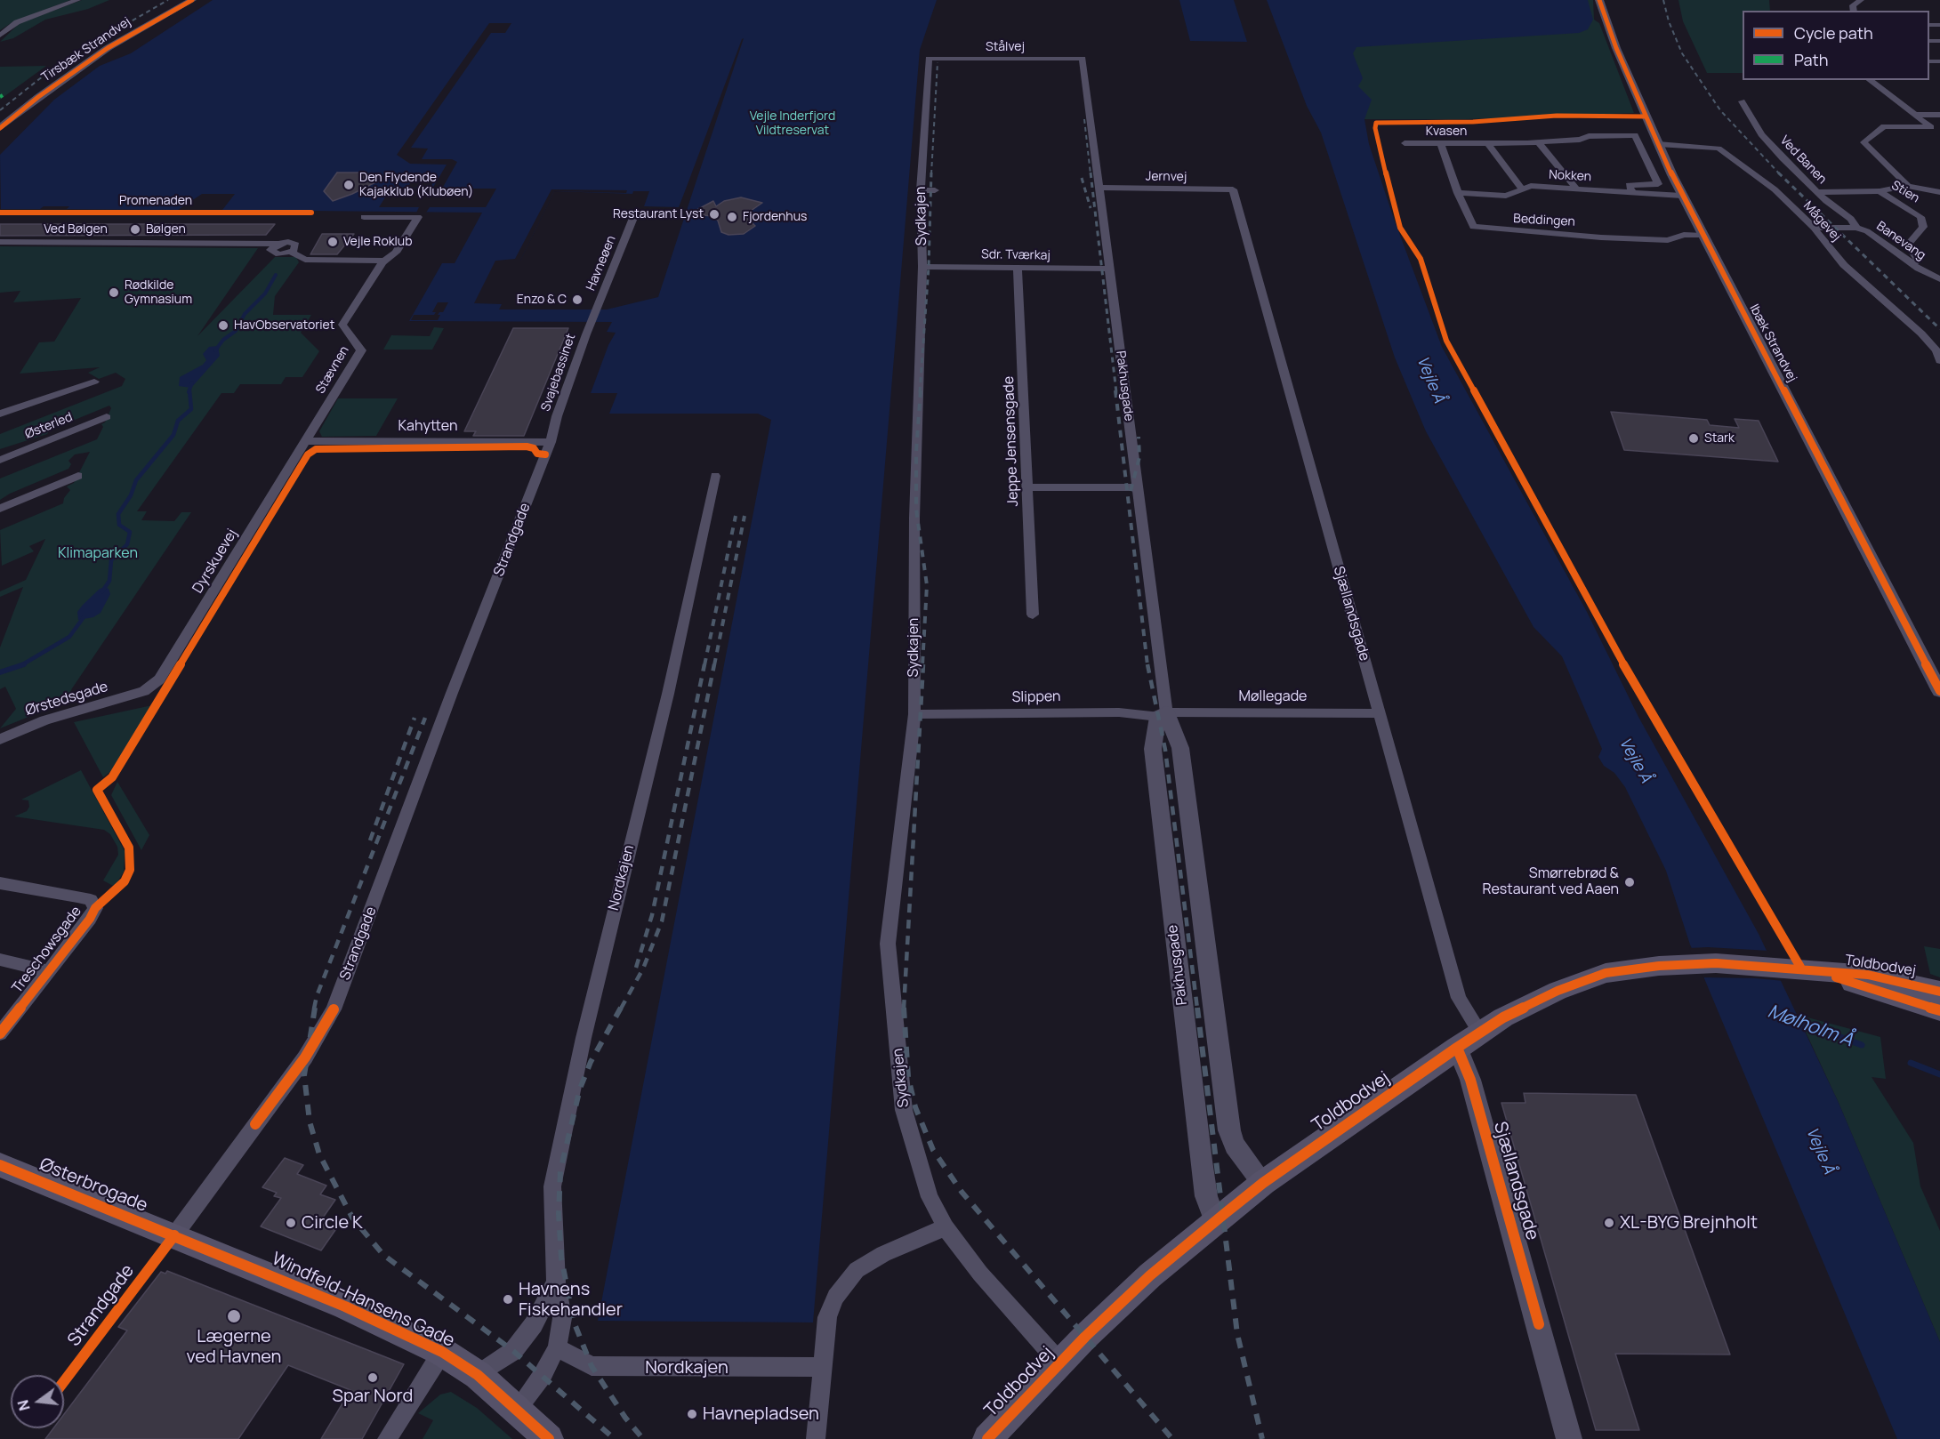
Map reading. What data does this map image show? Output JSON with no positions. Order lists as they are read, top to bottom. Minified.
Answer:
{"streets":{"main road":["Toldbodvej","Østerbrogade","Windfeld-Hansens Gade"],"street":["Stålvej","Tirsbæk Strandvej","Kvasen","Ved Banen","Nokken","Jernvej","Stien","Sydkajen","Beddingen","Mågevej","Ved Bølgen","Banevang","Sdr. Tværkaj","Havneøen","Ibæk Strandvej","Stævnen","Svajebassinet","Pakhusgade","Østerled","Kahytten","Jeppe Jensensgade","Strandgade","Dyrskuevej","Sjællandsgade","Slippen","Møllegade","Ørstedsgade","Nordkajen","Treschowsgade"],"cycle path":["Promenaden"]},"crossings":[["Stålvej","Sydkajen"],["Stålvej","Pakhusgade"],["Kvasen","Nokken"],["Kvasen","Beddingen"],["Ved Banen","Banevang"],["Nokken","Beddingen"],["Nokken","Ibæk Strandvej"],["Jernvej","Pakhusgade"],["Jernvej","Sjællandsgade"],["Stien","Banevang"],["Sydkajen","Sdr. Tværkaj"],["Sydkajen","Slippen"],["Sydkajen","Toldbodvej"],["Beddingen","Ibæk Strandvej"],["Mågevej","Banevang"],["Mågevej","Ibæk Strandvej"],["Ved Bølgen","Stævnen"],["Sdr. Tværkaj","Pakhusgade"],["Sdr. Tværkaj","Jeppe Jensensgade"],["Havneøen","Svajebassinet"],["Stævnen","Kahytten"],["Stævnen","Dyrskuevej"],["Svajebassinet","Kahytten"],["Svajebassinet","Strandgade"],["Pakhusgade","Slippen"],["Pakhusgade","Møllegade"],["Pakhusgade","Toldbodvej"],["Kahytten","Strandgade"],["Kahytten","Dyrskuevej"],["Strandgade","Østerbrogade"],["Strandgade","Windfeld-Hansens Gade"],["Dyrskuevej","Ørstedsgade"],["Sjællandsgade","Møllegade"],["Sjællandsgade","Toldbodvej"],["Slippen","Møllegade"],["Nordkajen","Windfeld-Hansens Gade"],["Østerbrogade","Windfeld-Hansens Gade"]],"water":["Vejle Å","Mølholm Å"],"parks":["Vejle Inderfjord Vildtreservat","Klimaparken"],"places":["Den Flydende Kajakklub (Klubøen)","Restaurant Lyst","Fjordenhus","Bølgen","Vejle Roklub","Rødkilde Gymnasium","Enzo & C","HavObservatoriet","Stark","Smørrebrød & Restaurant ved Aaen","Circle K","XL-BYG Brejnholt","Havnens Fiskehandler","Lægerne ved Havnen","Spar Nord","Havnepladsen"],"legend":["Cycle path","Path"],"north":"left"}
